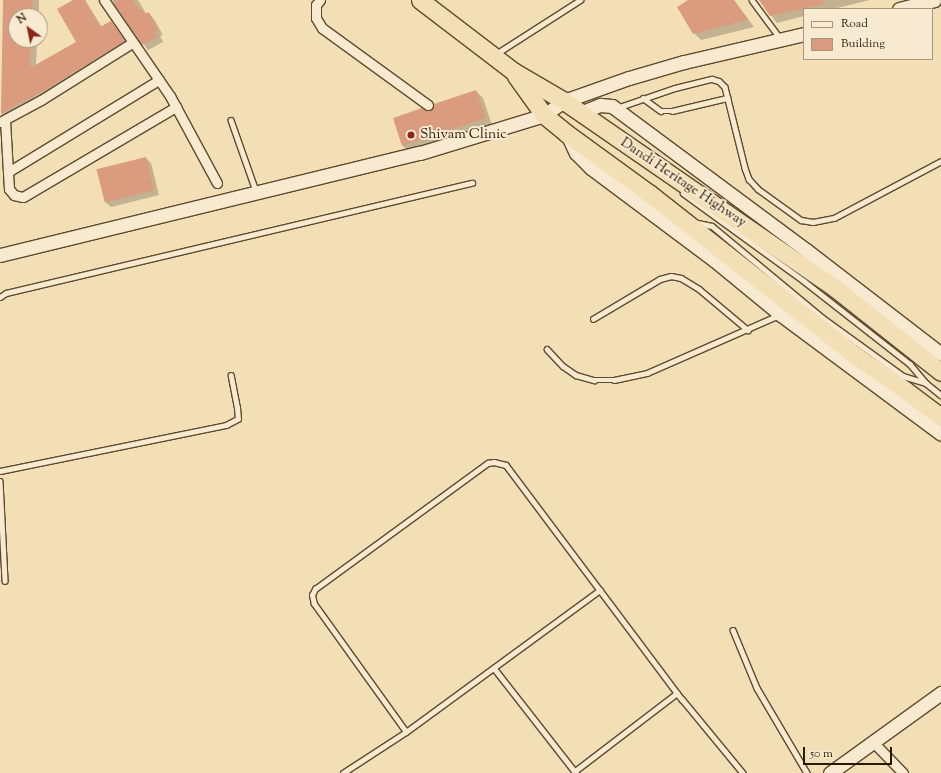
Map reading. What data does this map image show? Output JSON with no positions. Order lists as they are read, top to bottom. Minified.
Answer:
{"streets":{"highway":["Dandi Heritage Highway"]},"places":["Shivam Clinic"],"legend":["Road","Building"],"scale_bar":"50 m","north":"top left"}
